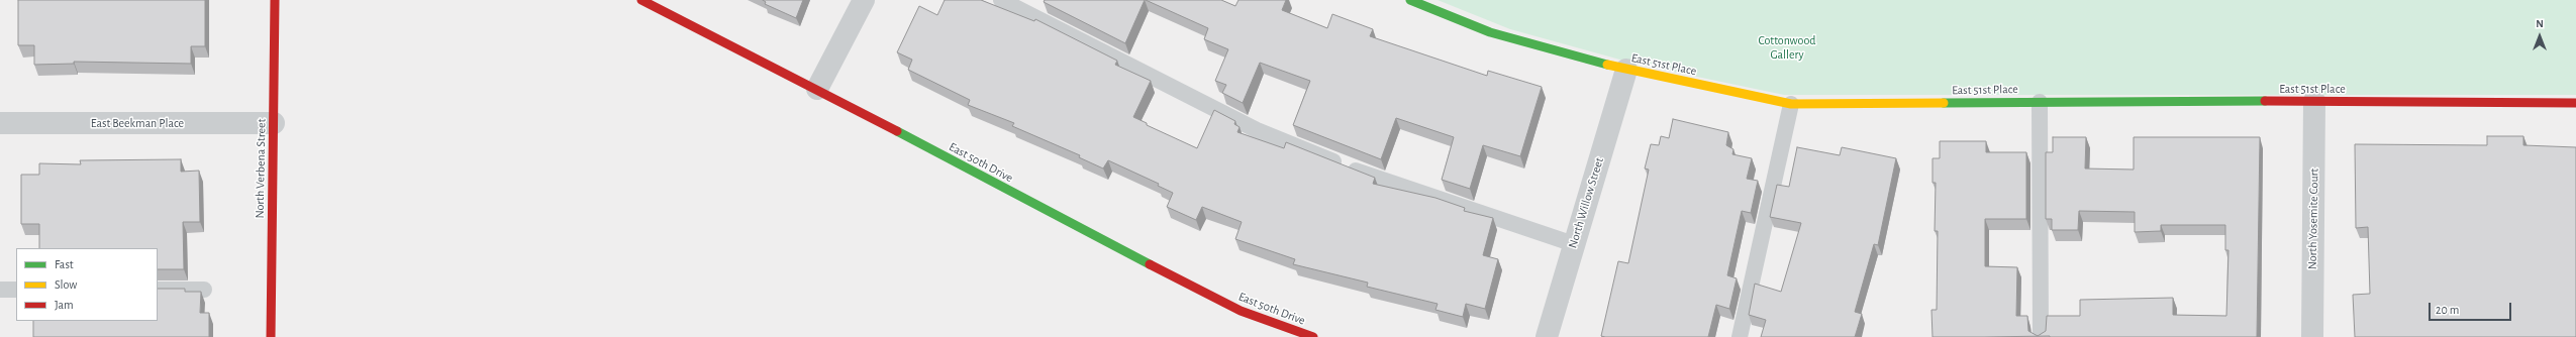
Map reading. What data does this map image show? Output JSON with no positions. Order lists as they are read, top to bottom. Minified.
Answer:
{"streets":{"street":["East 51st Place","East Beekman Place","East 50th Drive","North Verbena Street","North Willow Street","North Yosemite Court"]},"crossings":[["East 51st Place","North Willow Street"],["East 51st Place","North Yosemite Court"],["East Beekman Place","North Verbena Street"]],"parks":["Cottonwood Gallery"],"legend":["Fast","Slow","Jam"],"scale_bar":"20 m","north":"top"}
